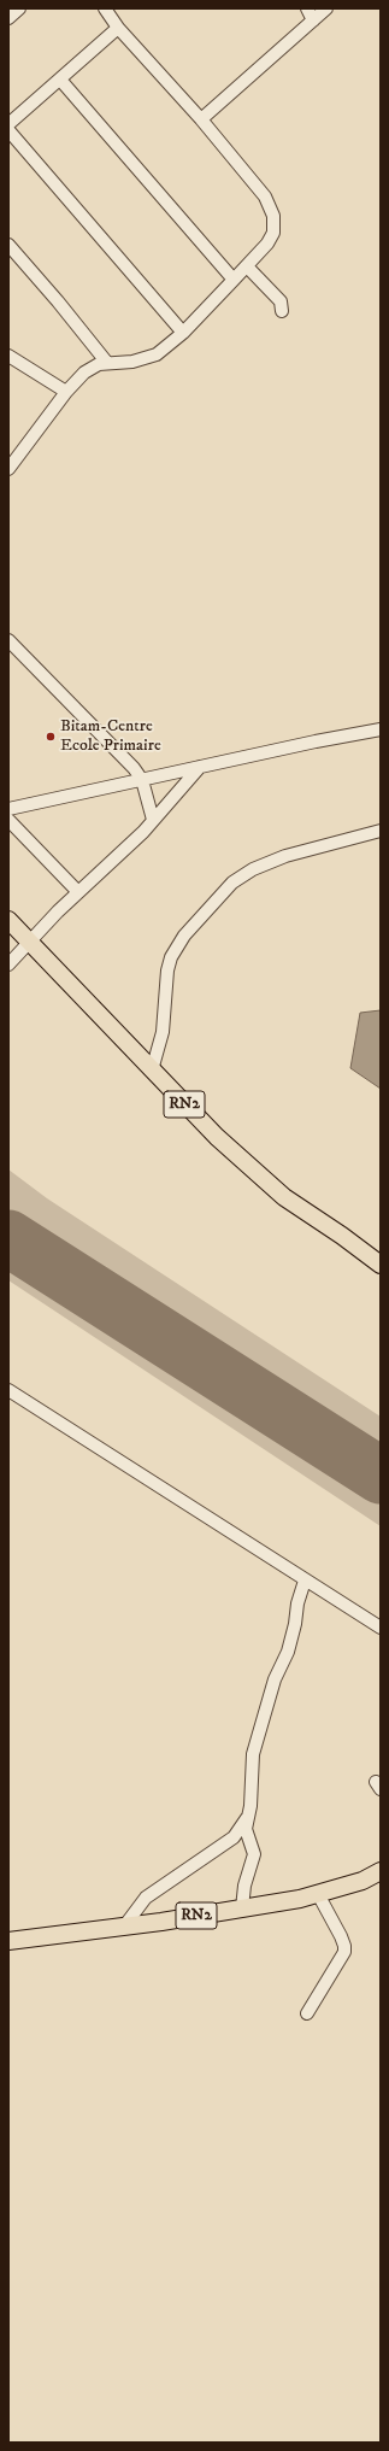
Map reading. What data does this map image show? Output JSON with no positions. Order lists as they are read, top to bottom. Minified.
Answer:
{"streets":{"highway":["RN2"]},"places":["Bitam-Centre Ecole Primaire"]}
